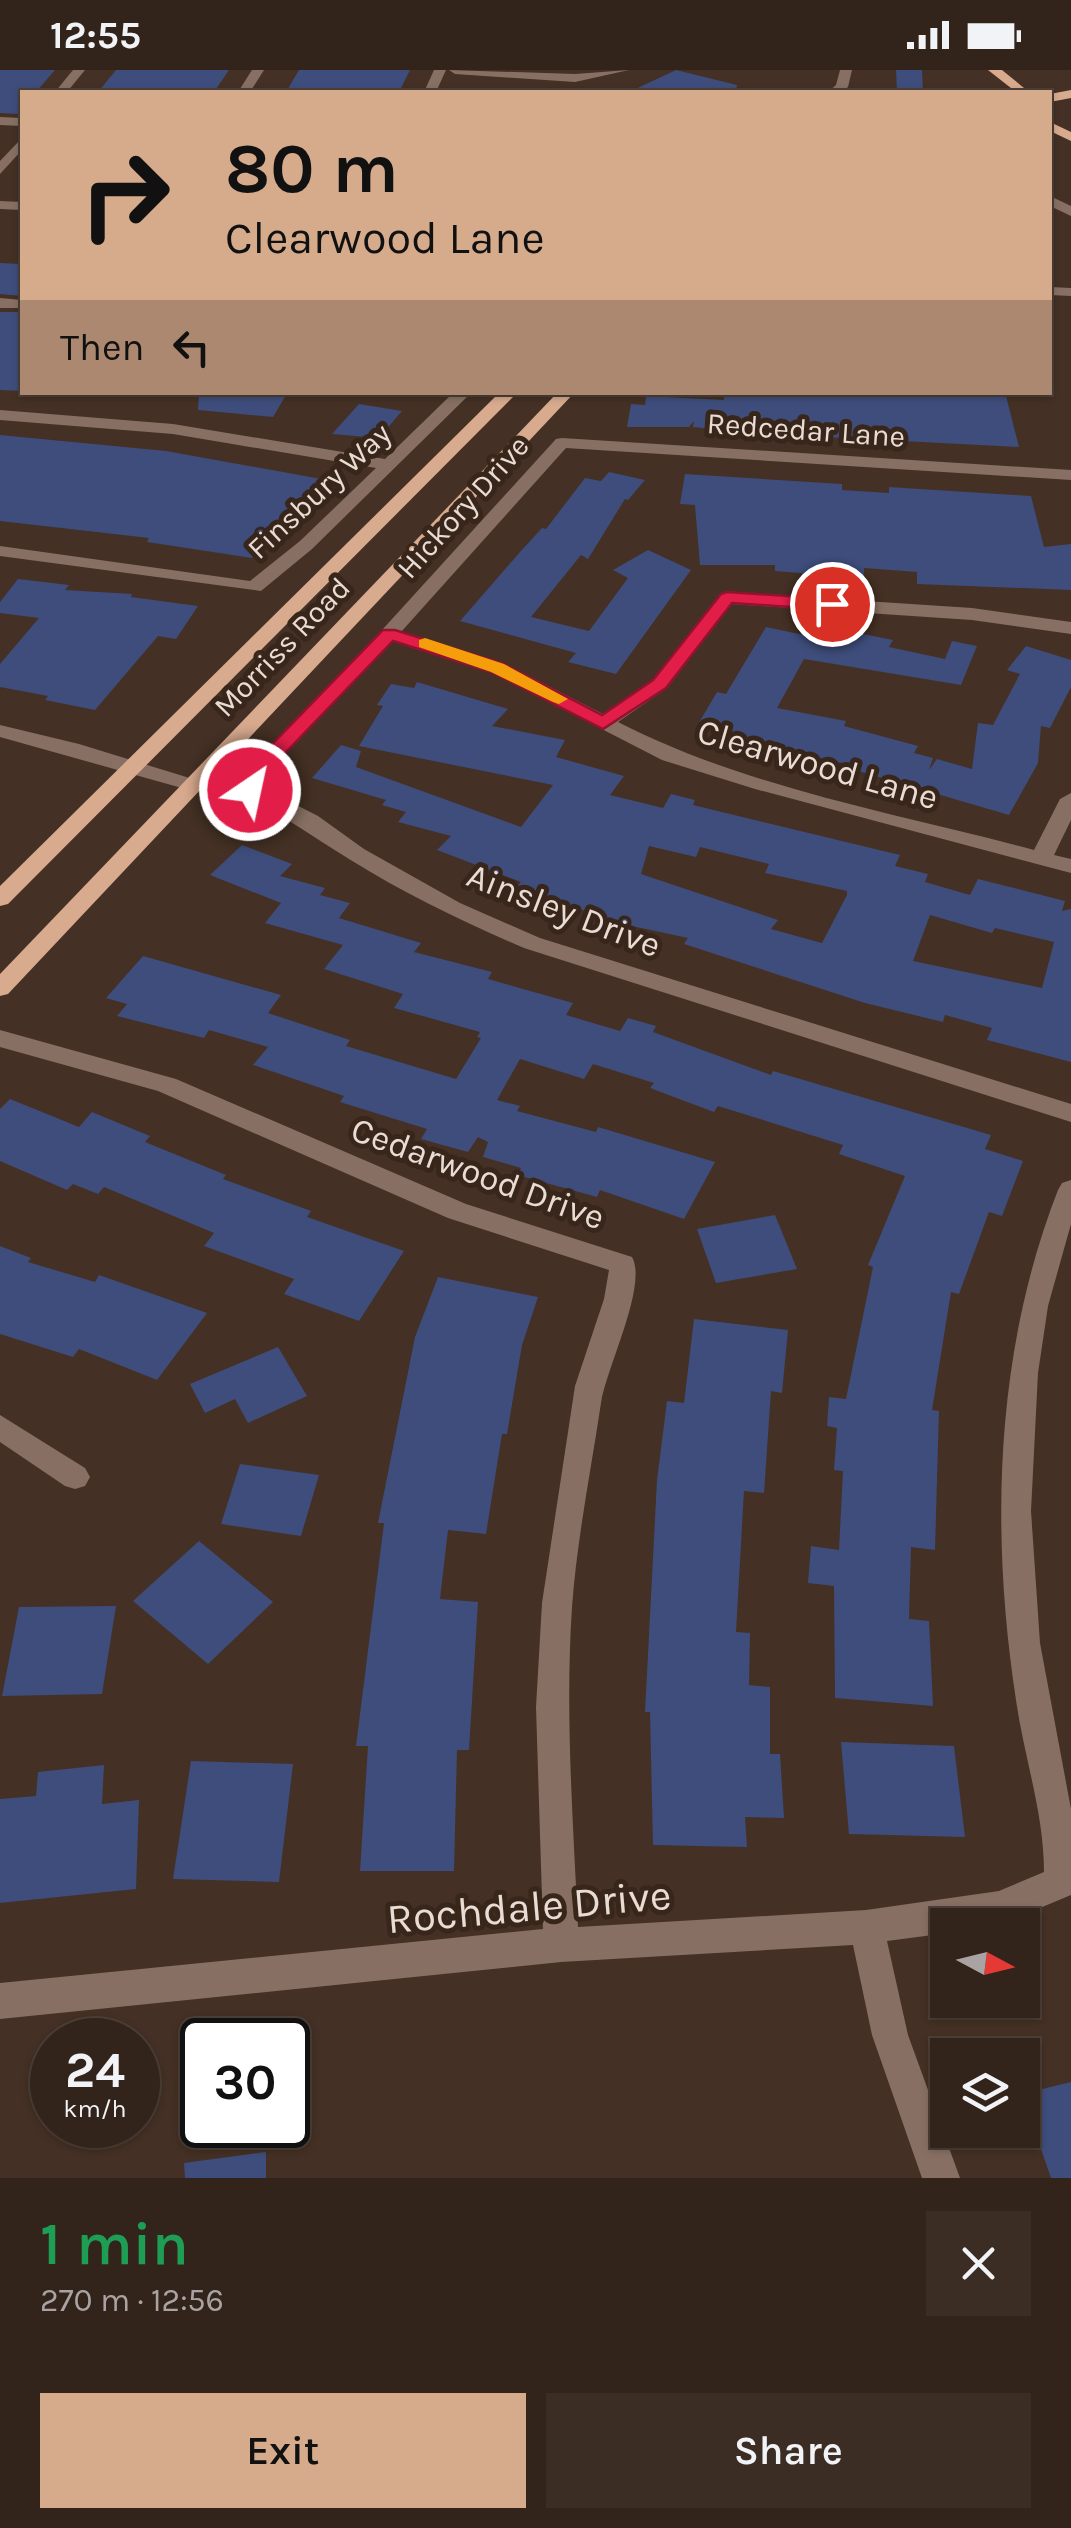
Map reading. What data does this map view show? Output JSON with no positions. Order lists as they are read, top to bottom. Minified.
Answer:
{"streets":{"main road":["Morriss Road"],"street":["Redcedar Lane","Finsbury Way","Hickory Drive","Clearwood Lane","Ainsley Drive","Cedarwood Drive","Rochdale Drive"]},"crossings":[["Redcedar Lane","Hickory Drive"],["Hickory Drive","Clearwood Lane"],["Hickory Drive","Ainsley Drive"],["Cedarwood Drive","Rochdale Drive"]],"north":"right","page":{"status":"12:55","turn":["80 m","Clearwood Lane"],"then":"Then","speed":"24 km/h","limit":"30","heading":["1 min","270 m · 12:56"],"buttons":["Exit","Share"]}}
